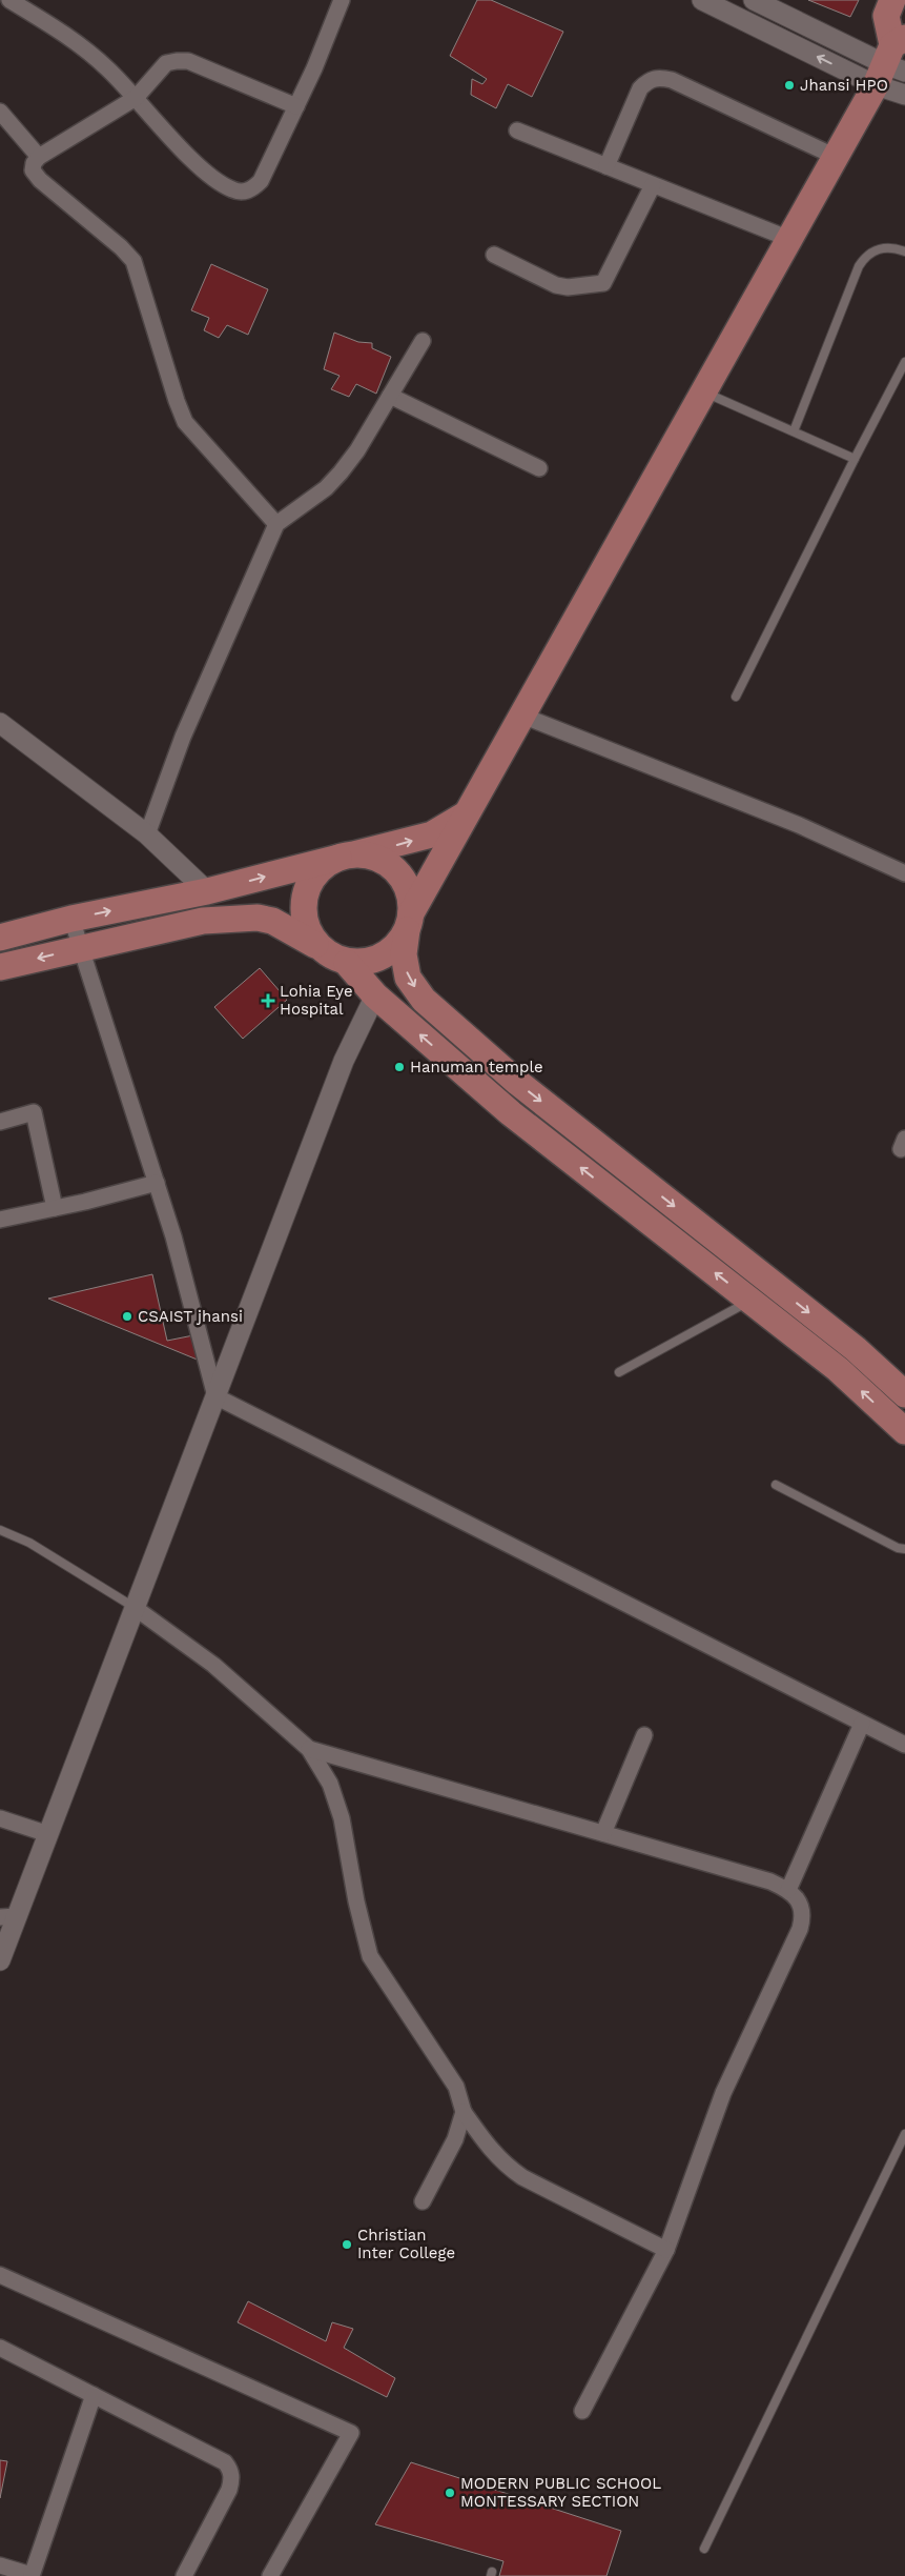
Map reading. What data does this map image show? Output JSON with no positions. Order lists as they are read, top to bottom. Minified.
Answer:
{"places":{"other":["Jhansi HPO","Hanuman temple","CSAIST jhansi","Christian Inter College","MODERN PUBLIC SCHOOL MONTESSARY SECTION"],"health":["Lohia Eye Hospital"]}}
